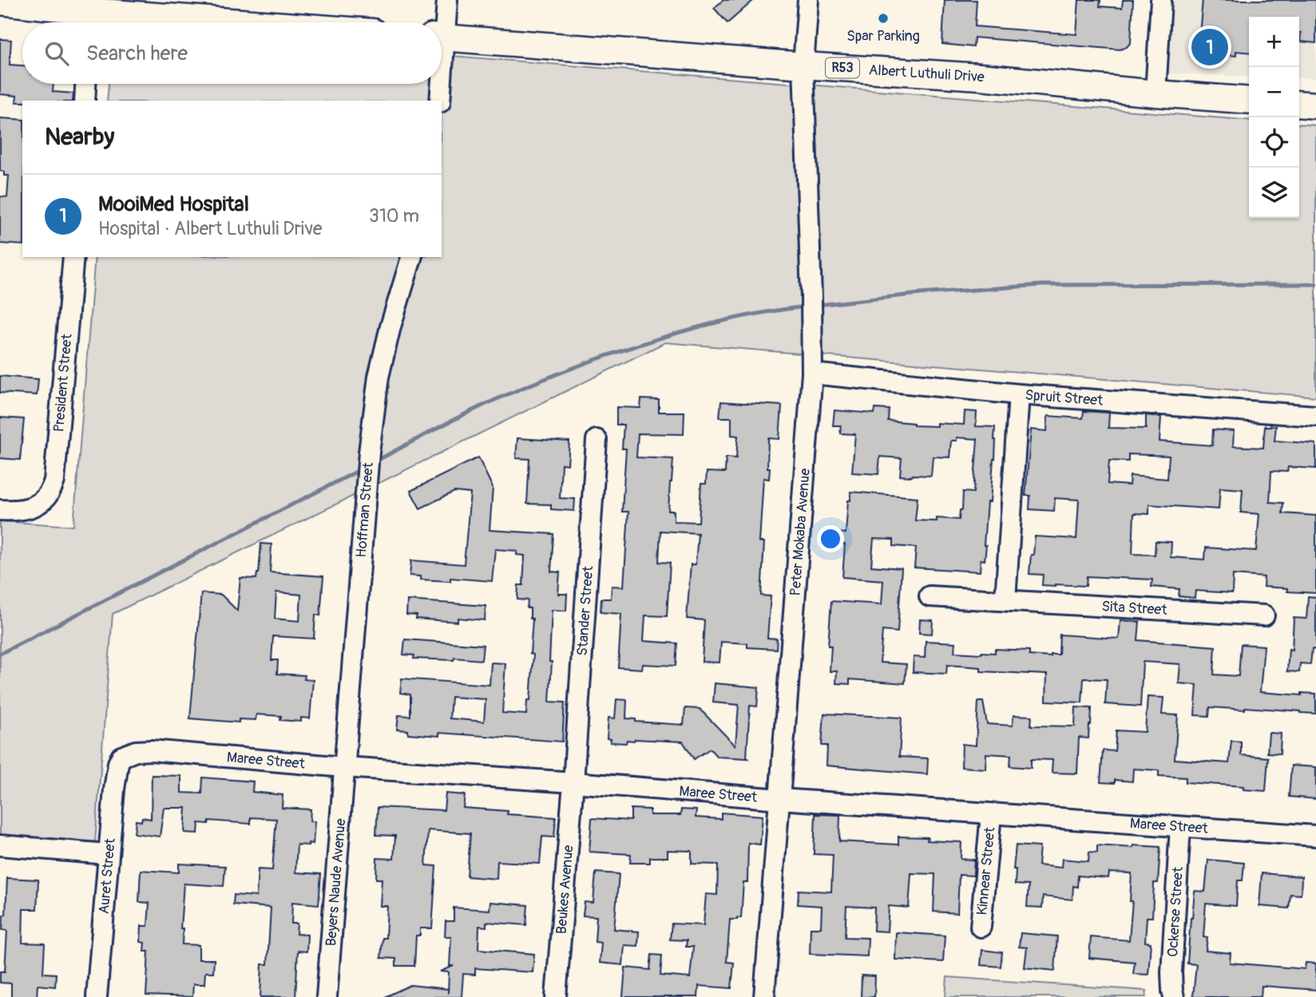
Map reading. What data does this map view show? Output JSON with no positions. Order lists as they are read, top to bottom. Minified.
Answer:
{"streets":{"main road":["R53","Albert Luthuli Drive"],"street":["President Street","Spruit Street","Hoffman Street","Peter Mokaba Avenue","Sita Street","Stander Street","Maree Street","Kinnear Street","Auret Street","Beyers Naude Avenue","Beukes Avenue","Ockerse Street"]},"crossings":[["Albert Luthuli Drive","Peter Mokaba Avenue"],["Spruit Street","Peter Mokaba Avenue"],["Hoffman Street","Maree Street"],["Hoffman Street","Beyers Naude Avenue"],["Peter Mokaba Avenue","Maree Street"],["Stander Street","Maree Street"],["Stander Street","Beukes Avenue"],["Maree Street","Kinnear Street"],["Maree Street","Auret Street"],["Maree Street","Beyers Naude Avenue"],["Maree Street","Beukes Avenue"],["Maree Street","Ockerse Street"]],"places":["Spar Parking"],"page":{"map_buttons":["+","−"],"search":"Search here","pins":"1","heading":"Nearby","list":[{"mark":"1","name":"MooiMed Hospital","note":"Hospital · Albert Luthuli Drive","value":"310 m"}]}}
